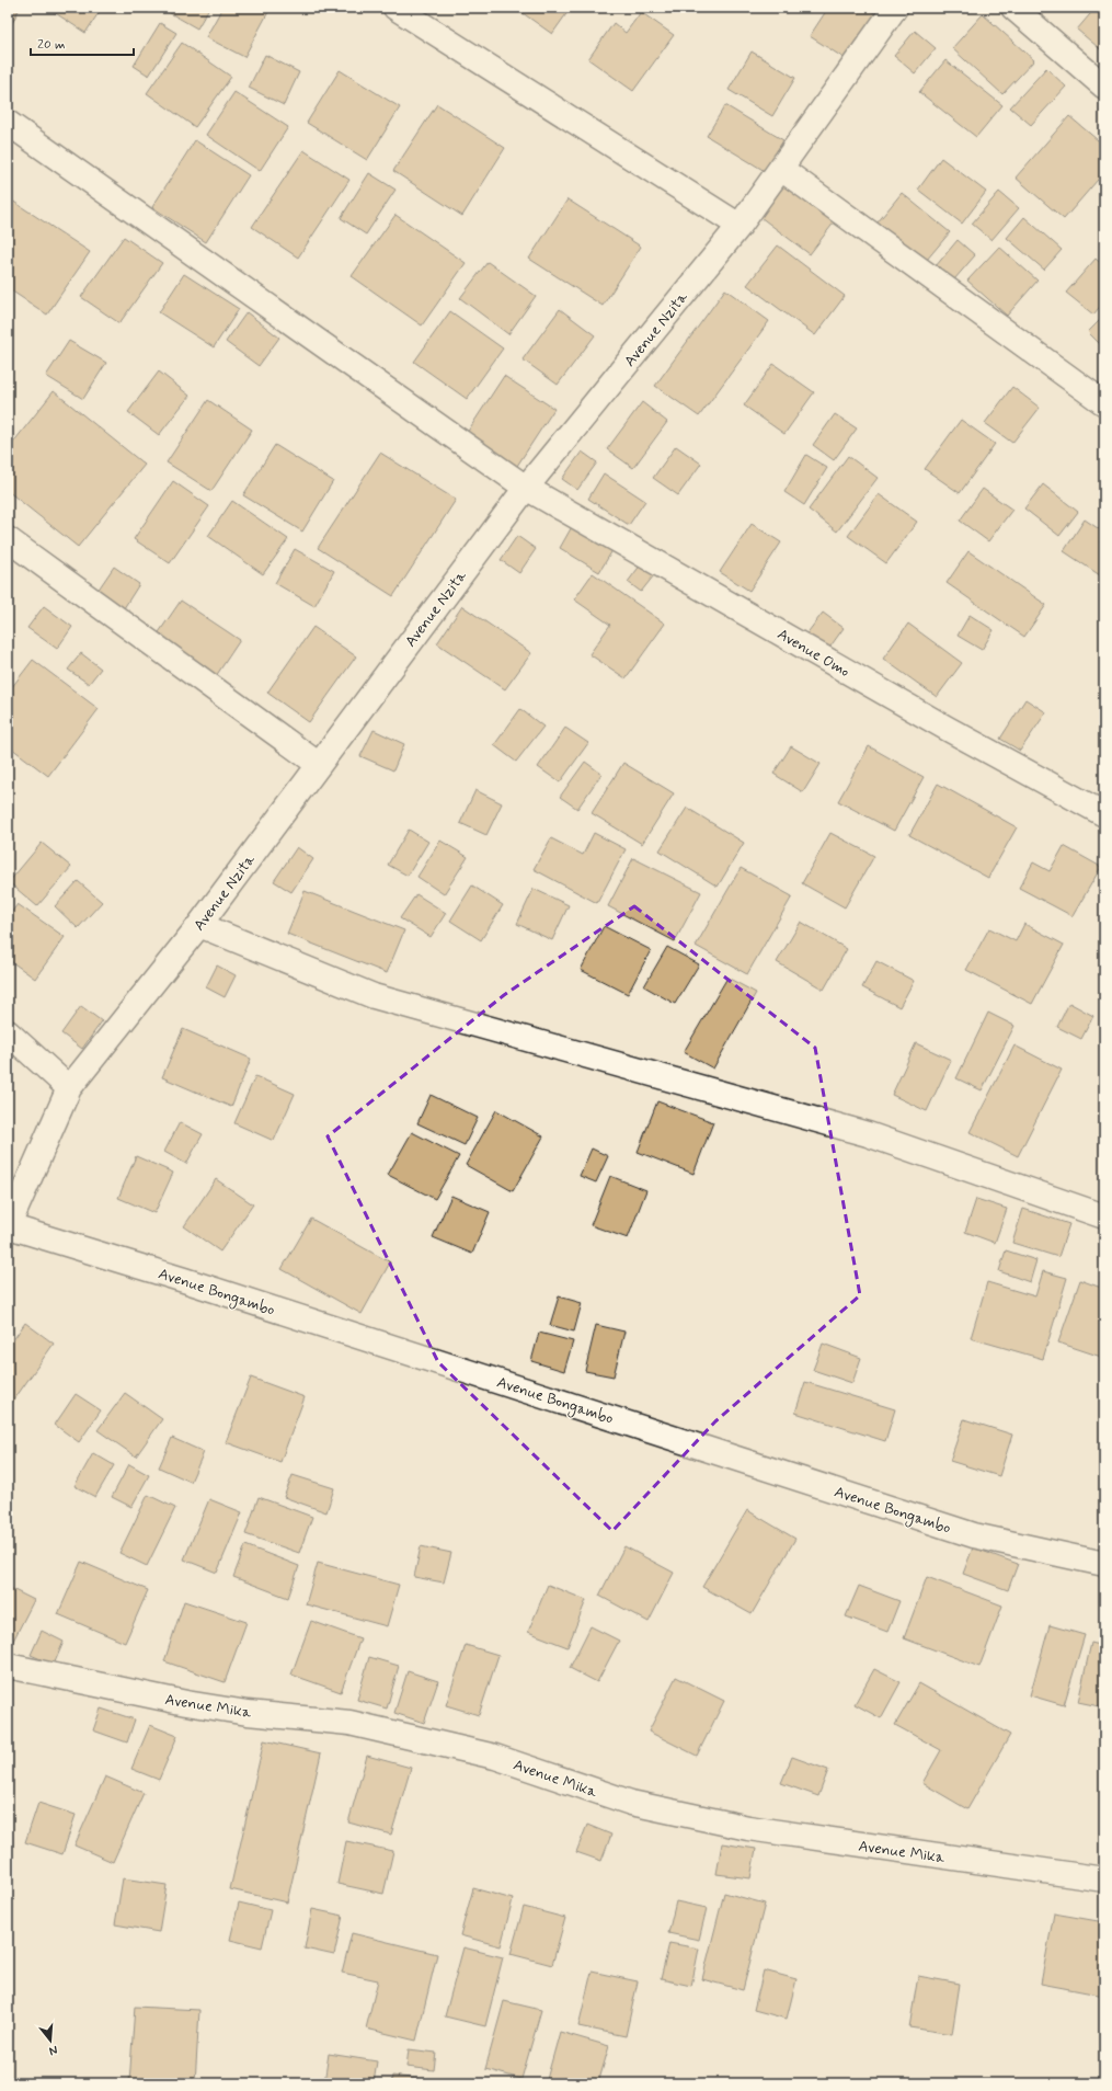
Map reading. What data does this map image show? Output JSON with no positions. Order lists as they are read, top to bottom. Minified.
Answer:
{"streets":{"street":["Avenue Nzita","Avenue Omo","Avenue Bongambo","Avenue Mika"]},"crossings":[["Avenue Nzita","Avenue Omo"],["Avenue Nzita","Avenue Bongambo"]],"scale_bar":"20 m","north":"bottom"}
